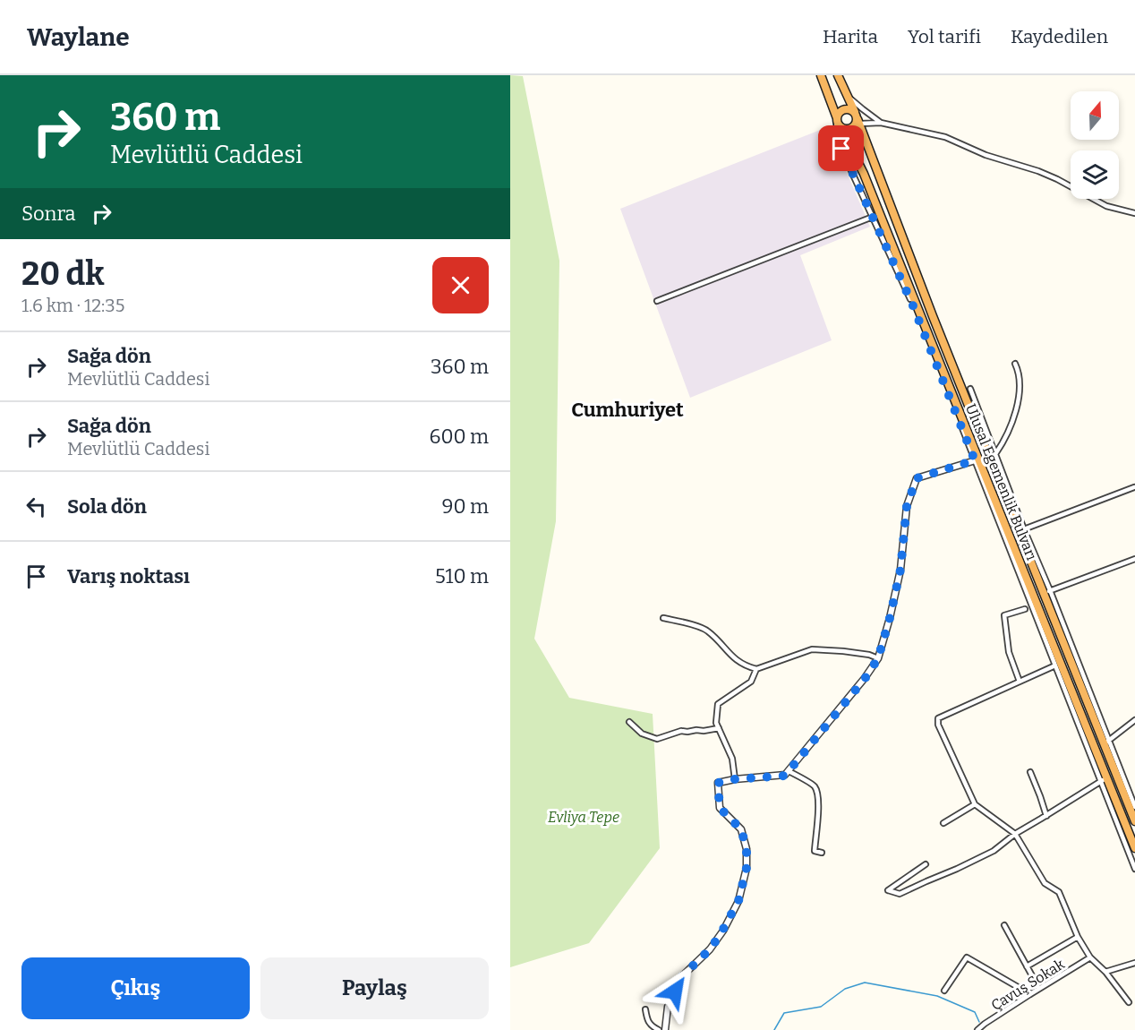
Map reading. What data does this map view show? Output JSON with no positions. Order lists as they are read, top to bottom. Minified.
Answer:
{"streets":{"highway":["Ulusal Egemenlik Bulvarı"],"street":["Çavuş Sokak"]},"districts":["Cumhuriyet"],"parks":["Evliya Tepe"],"north":"top","page":{"header":"Waylane","nav":["Harita","Yol tarifi","Kaydedilen"],"turn":["360 m","Mevlütlü Caddesi"],"then":"Sonra","heading":["20 dk","1.6 km · 12:35"],"list":[{"name":"Sağa dön","note":"Mevlütlü Caddesi","value":"360 m"},{"name":"Sağa dön","note":"Mevlütlü Caddesi","value":"600 m"},{"name":"Sola dön","value":"90 m"},{"name":"Varış noktası","value":"510 m"}],"buttons":["Çıkış","Paylaş"]}}
